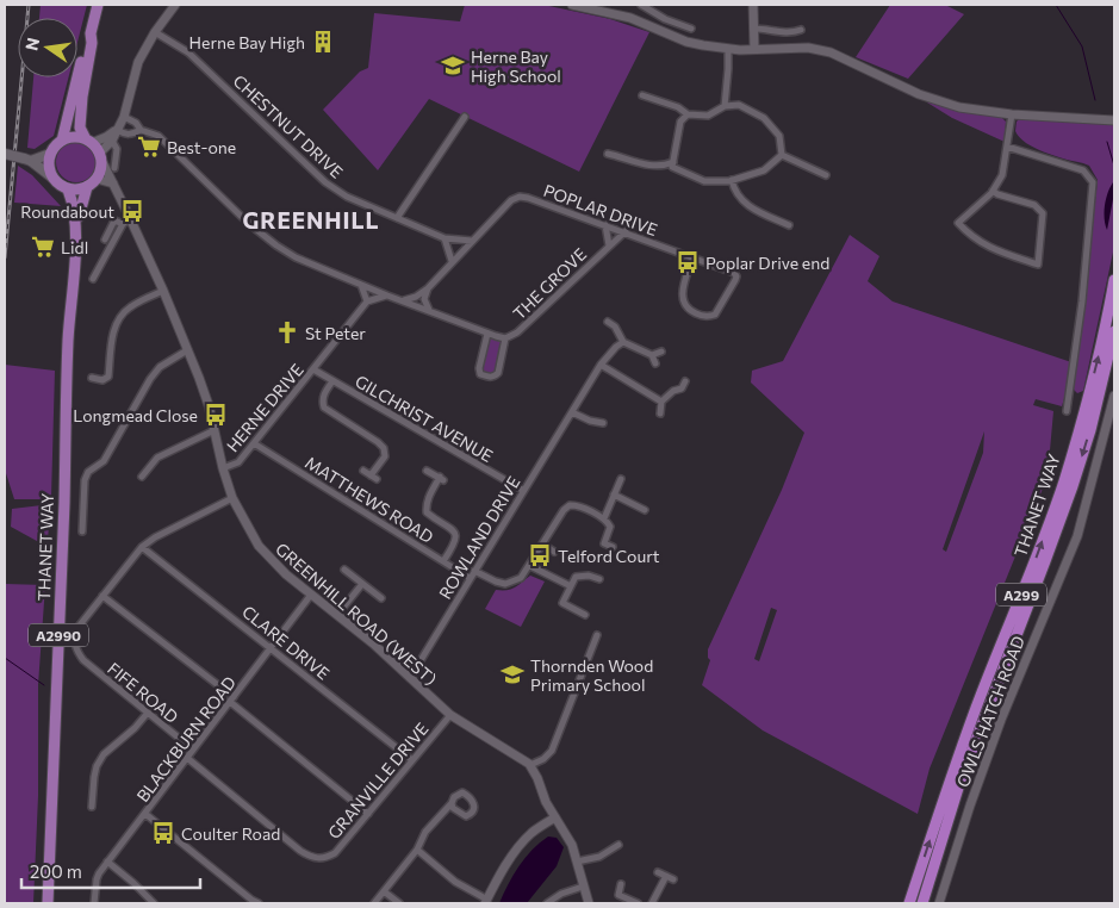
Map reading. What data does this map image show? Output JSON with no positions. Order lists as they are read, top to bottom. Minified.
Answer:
{"streets":{"highway":["THANET WAY","A299"],"main road":["A2990"],"street":["CHESTNUT DRIVE","POPLAR DRIVE","THE GROVE","HERNE DRIVE","GILCHRIST AVENUE","MATTHEWS ROAD","ROWLAND DRIVE","GREENHILL ROAD (WEST)","CLARE DRIVE","FIFE ROAD","OWLS HATCH ROAD","BLACKBURN ROAD","GRANVILLE DRIVE"]},"crossings":[["CHESTNUT DRIVE","POPLAR DRIVE"],["POPLAR DRIVE","THE GROVE"],["HERNE DRIVE","GILCHRIST AVENUE"],["HERNE DRIVE","MATTHEWS ROAD"],["HERNE DRIVE","GREENHILL ROAD (WEST)"],["GILCHRIST AVENUE","ROWLAND DRIVE"],["MATTHEWS ROAD","ROWLAND DRIVE"],["THANET WAY","A2990"],["ROWLAND DRIVE","GREENHILL ROAD (WEST)"],["GREENHILL ROAD (WEST)","A2990"],["GREENHILL ROAD (WEST)","BLACKBURN ROAD"],["GREENHILL ROAD (WEST)","GRANVILLE DRIVE"],["CLARE DRIVE","BLACKBURN ROAD"],["CLARE DRIVE","GRANVILLE DRIVE"],["FIFE ROAD","BLACKBURN ROAD"],["BLACKBURN ROAD","GRANVILLE DRIVE"]],"districts":["GREENHILL"],"places":{"building":["Herne Bay High"],"school or university":["Herne Bay High School","Thornden Wood Primary School"],"supermarket":["Best-one","Lidl"],"bus stop":["Roundabout","Poplar Drive end","Longmead Close","Telford Court","Coulter Road"],"church":["St Peter"]},"scale_bar":"200 m","north":"left"}
